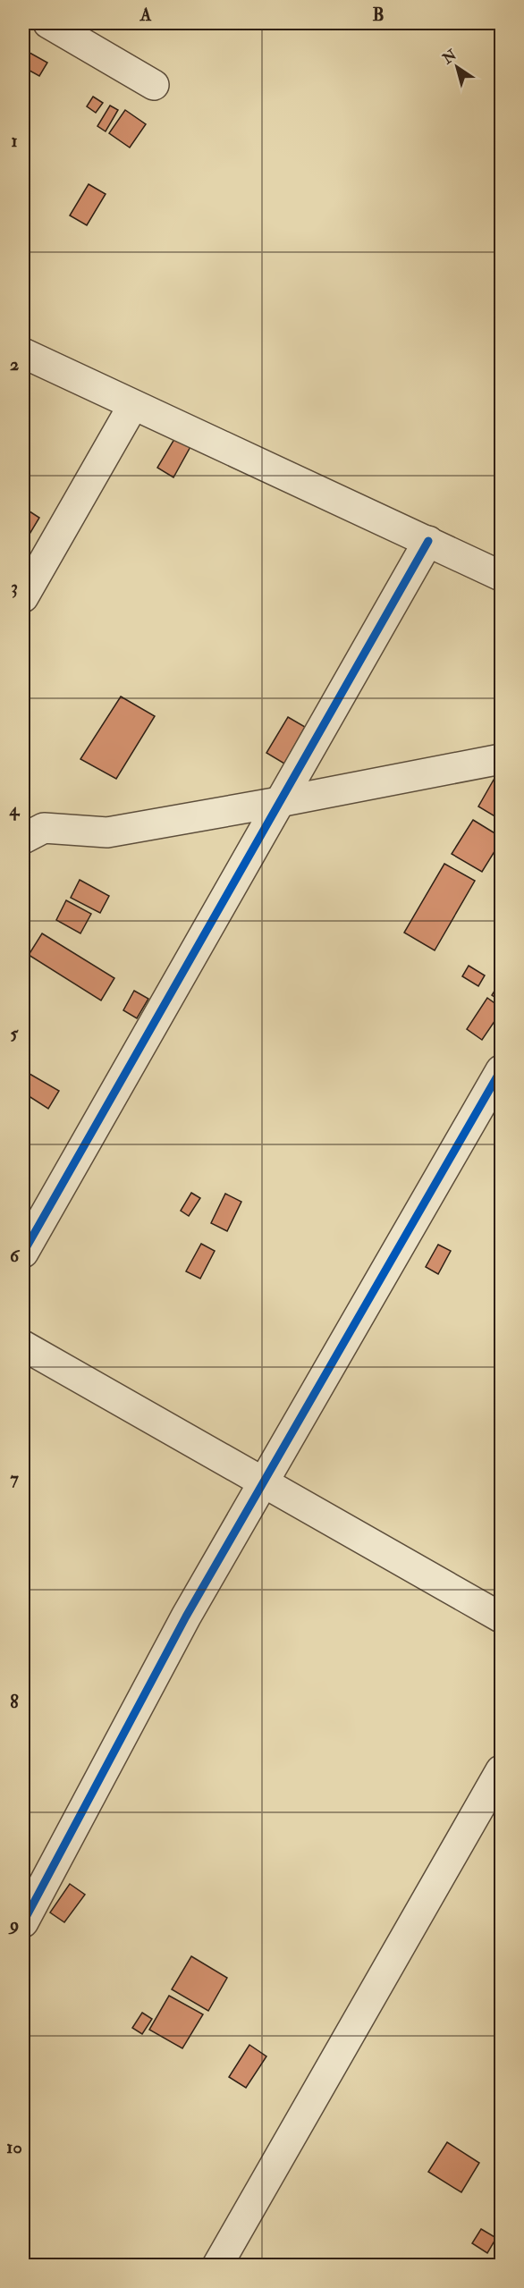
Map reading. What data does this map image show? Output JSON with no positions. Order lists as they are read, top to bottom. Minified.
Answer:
{"north":"top left","grid":{"columns":["A","B"],"rows":["1","2","3","4","5","6","7","8","9","10"]}}
